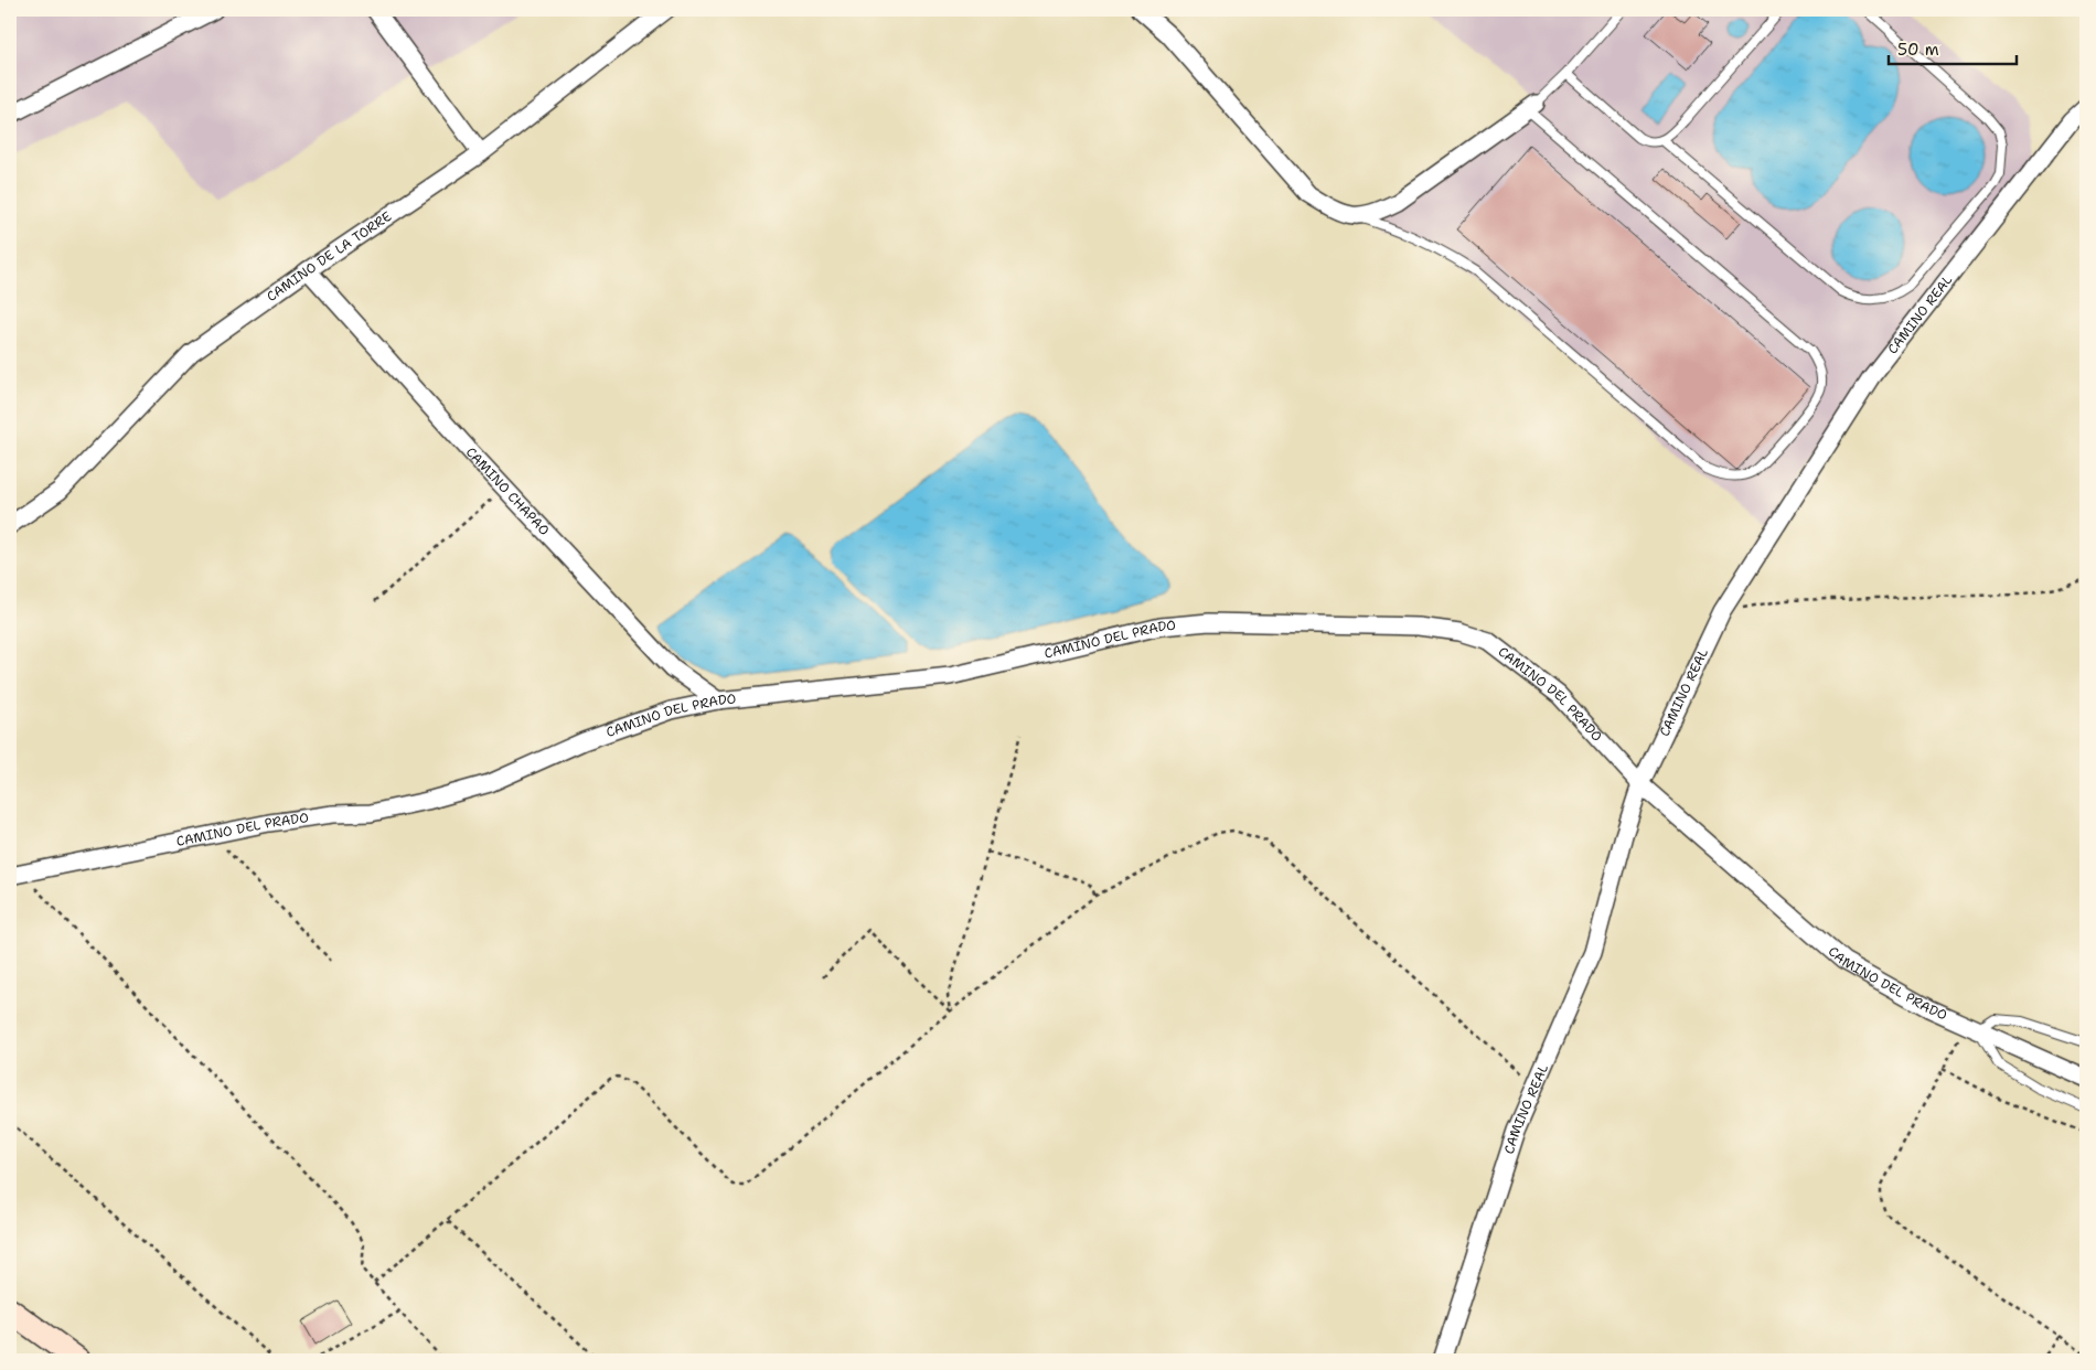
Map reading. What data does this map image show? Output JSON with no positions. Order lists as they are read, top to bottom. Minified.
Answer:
{"streets":{"street":["CAMINO DE LA TORRE","CAMINO REAL","CAMINO CHAPAO","CAMINO DEL PRADO"]},"crossings":[["CAMINO DE LA TORRE","CAMINO CHAPAO"],["CAMINO REAL","CAMINO DEL PRADO"],["CAMINO CHAPAO","CAMINO DEL PRADO"]],"scale_bar":"50 m"}
